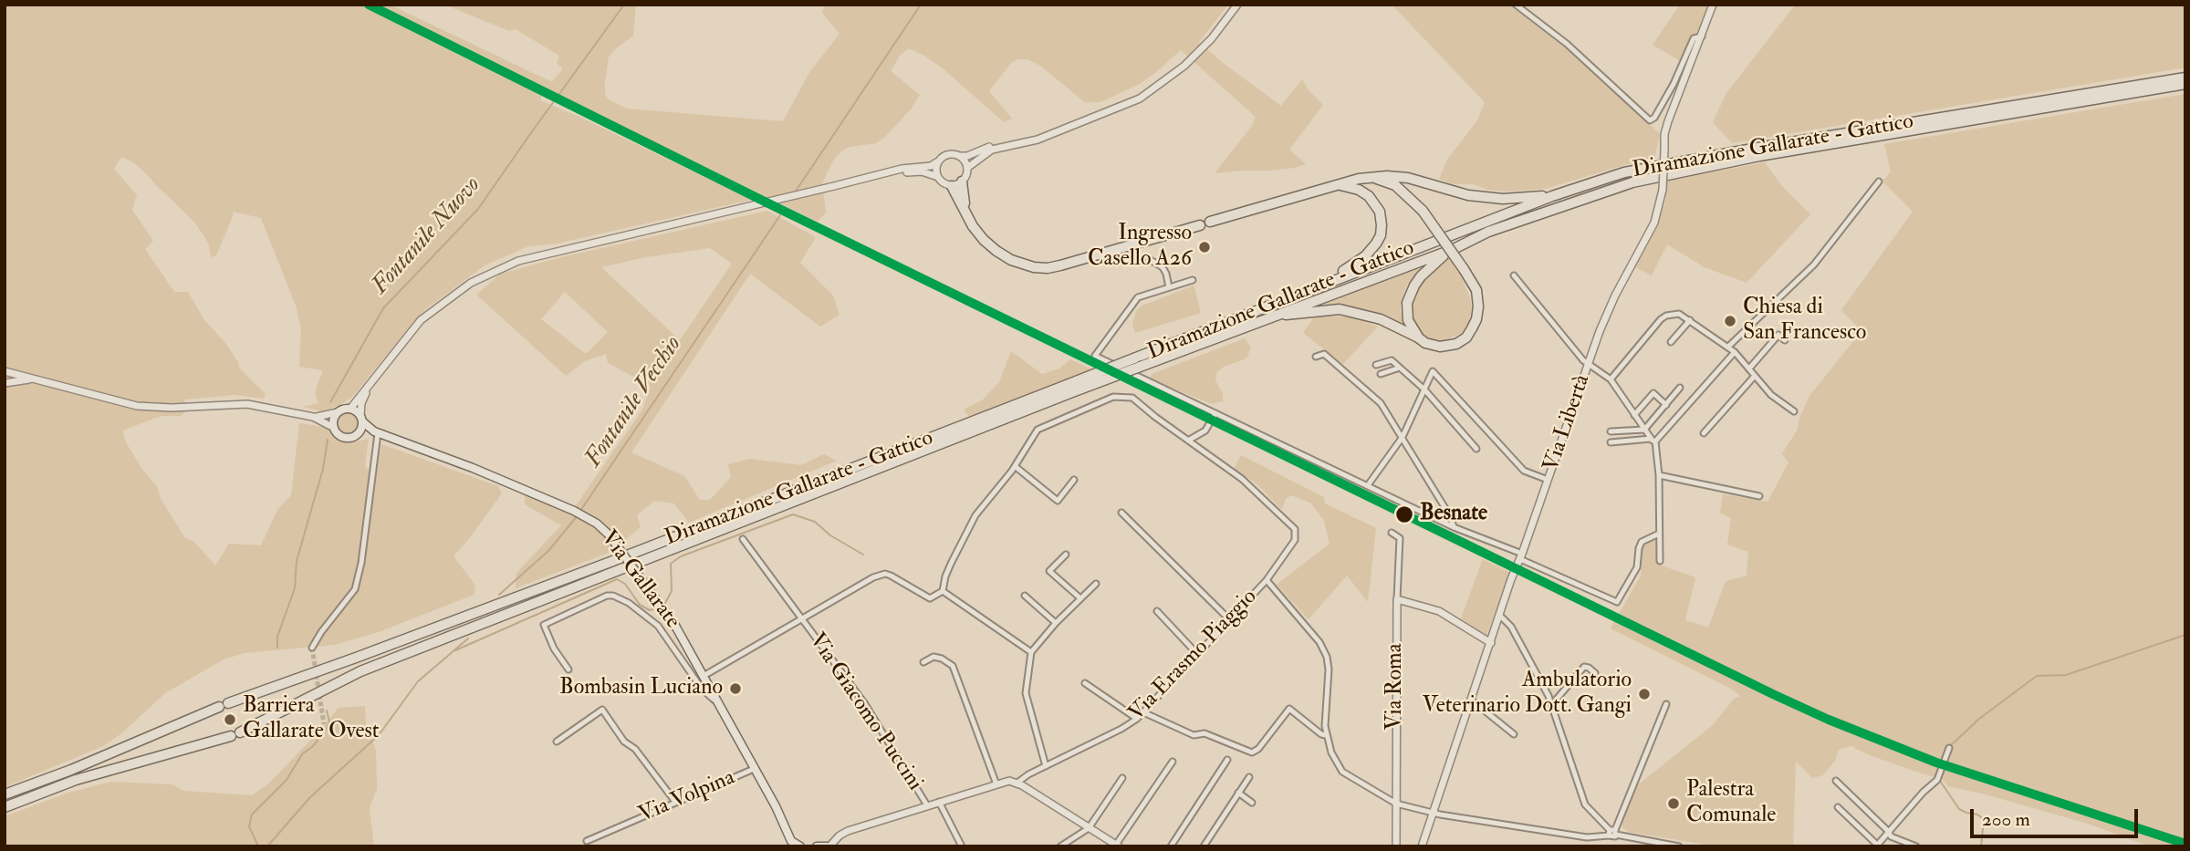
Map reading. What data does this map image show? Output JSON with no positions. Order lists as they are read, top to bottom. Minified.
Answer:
{"streets":{"highway":["Diramazione Gallarate - Gattico"],"main road":["Via Gallarate"],"street":["Via Libertà","Via Erasmo Piaggio","Via Roma","Via Giacomo Puccini","Via Volpina"]},"crossings":[["Via Gallarate","Via Giacomo Puccini"],["Via Gallarate","Via Volpina"],["Via Erasmo Piaggio","Via Giacomo Puccini"]],"water":["Fontanile Nuovo","Fontanile Vecchio"],"places":["Ingresso Casello A26","Chiesa di San Francesco","Besnate","Bombasin Luciano","Ambulatorio Veterinario Dott. Gangi","Barriera Gallarate Ovest","Palestra Comunale"],"scale_bar":"200 m"}
